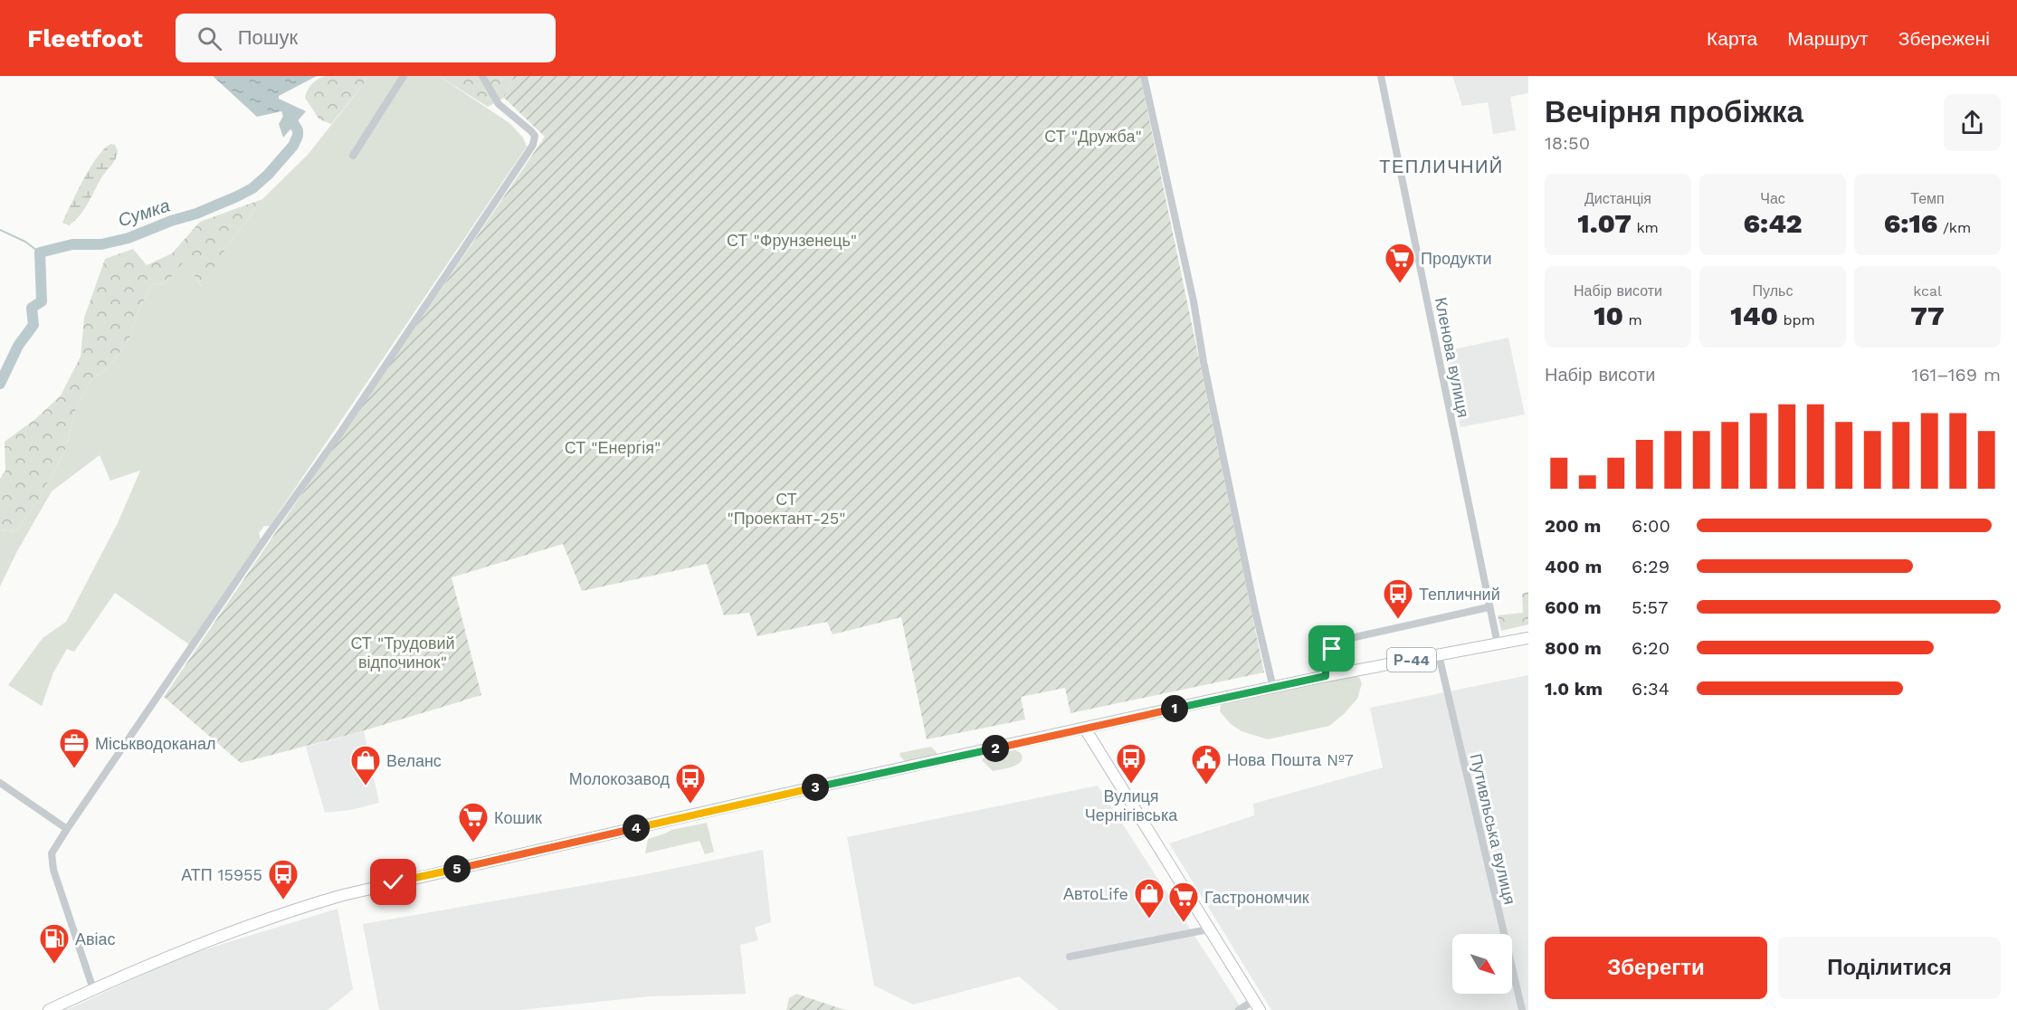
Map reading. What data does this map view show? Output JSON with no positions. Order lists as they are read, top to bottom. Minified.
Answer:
{"streets":{"main road":["Р-44"],"street":["Кленова вулиця","Путивльська вулиця"]},"crossings":[["Кленова вулиця","Р-44"],["Р-44","Путивльська вулиця"]],"districts":["ТЕПЛИЧНИЙ"],"water":["Сумка"],"parks":["СТ \"Дружба\"","СТ \"Фрунзенець\"","СТ \"Енергія\"","СТ \"Проектант-25\"","СТ \"Трудовий відпочинок\""],"places":{"supermarket":["Продукти","Кошик","Гастрономчик"],"bus stop":["Тепличний","Вулиця Чернігівська","Молокозавод","АТП 15955"],"office":["Міськводоканал"],"public building":["Нова Пошта №7"],"shop":["Веланс","АвтоLife"],"fuel station":["Авіас"]},"north":"bottom right","page":{"header":"Fleetfoot","search":"Пошук","nav":["Карта","Маршрут","Збережені"],"heading":["Вечірня пробіжка","18:50"],"stats":[["Дистанція","1.07 km"],["Час","6:42"],["Темп","6:16 /km"],["Набір висоти","10 m"],["Пульс","140 bpm"],["kcal","77"]],"chart":["Набір висоти","161–169 m"],"list":[{"name":"200 m","note":"6:00"},{"name":"400 m","note":"6:29"},{"name":"600 m","note":"5:57"},{"name":"800 m","note":"6:20"},{"name":"1.0 km","note":"6:34"}],"pins":["1","2","3","4","5"],"buttons":["Зберегти","Поділитися"]}}
